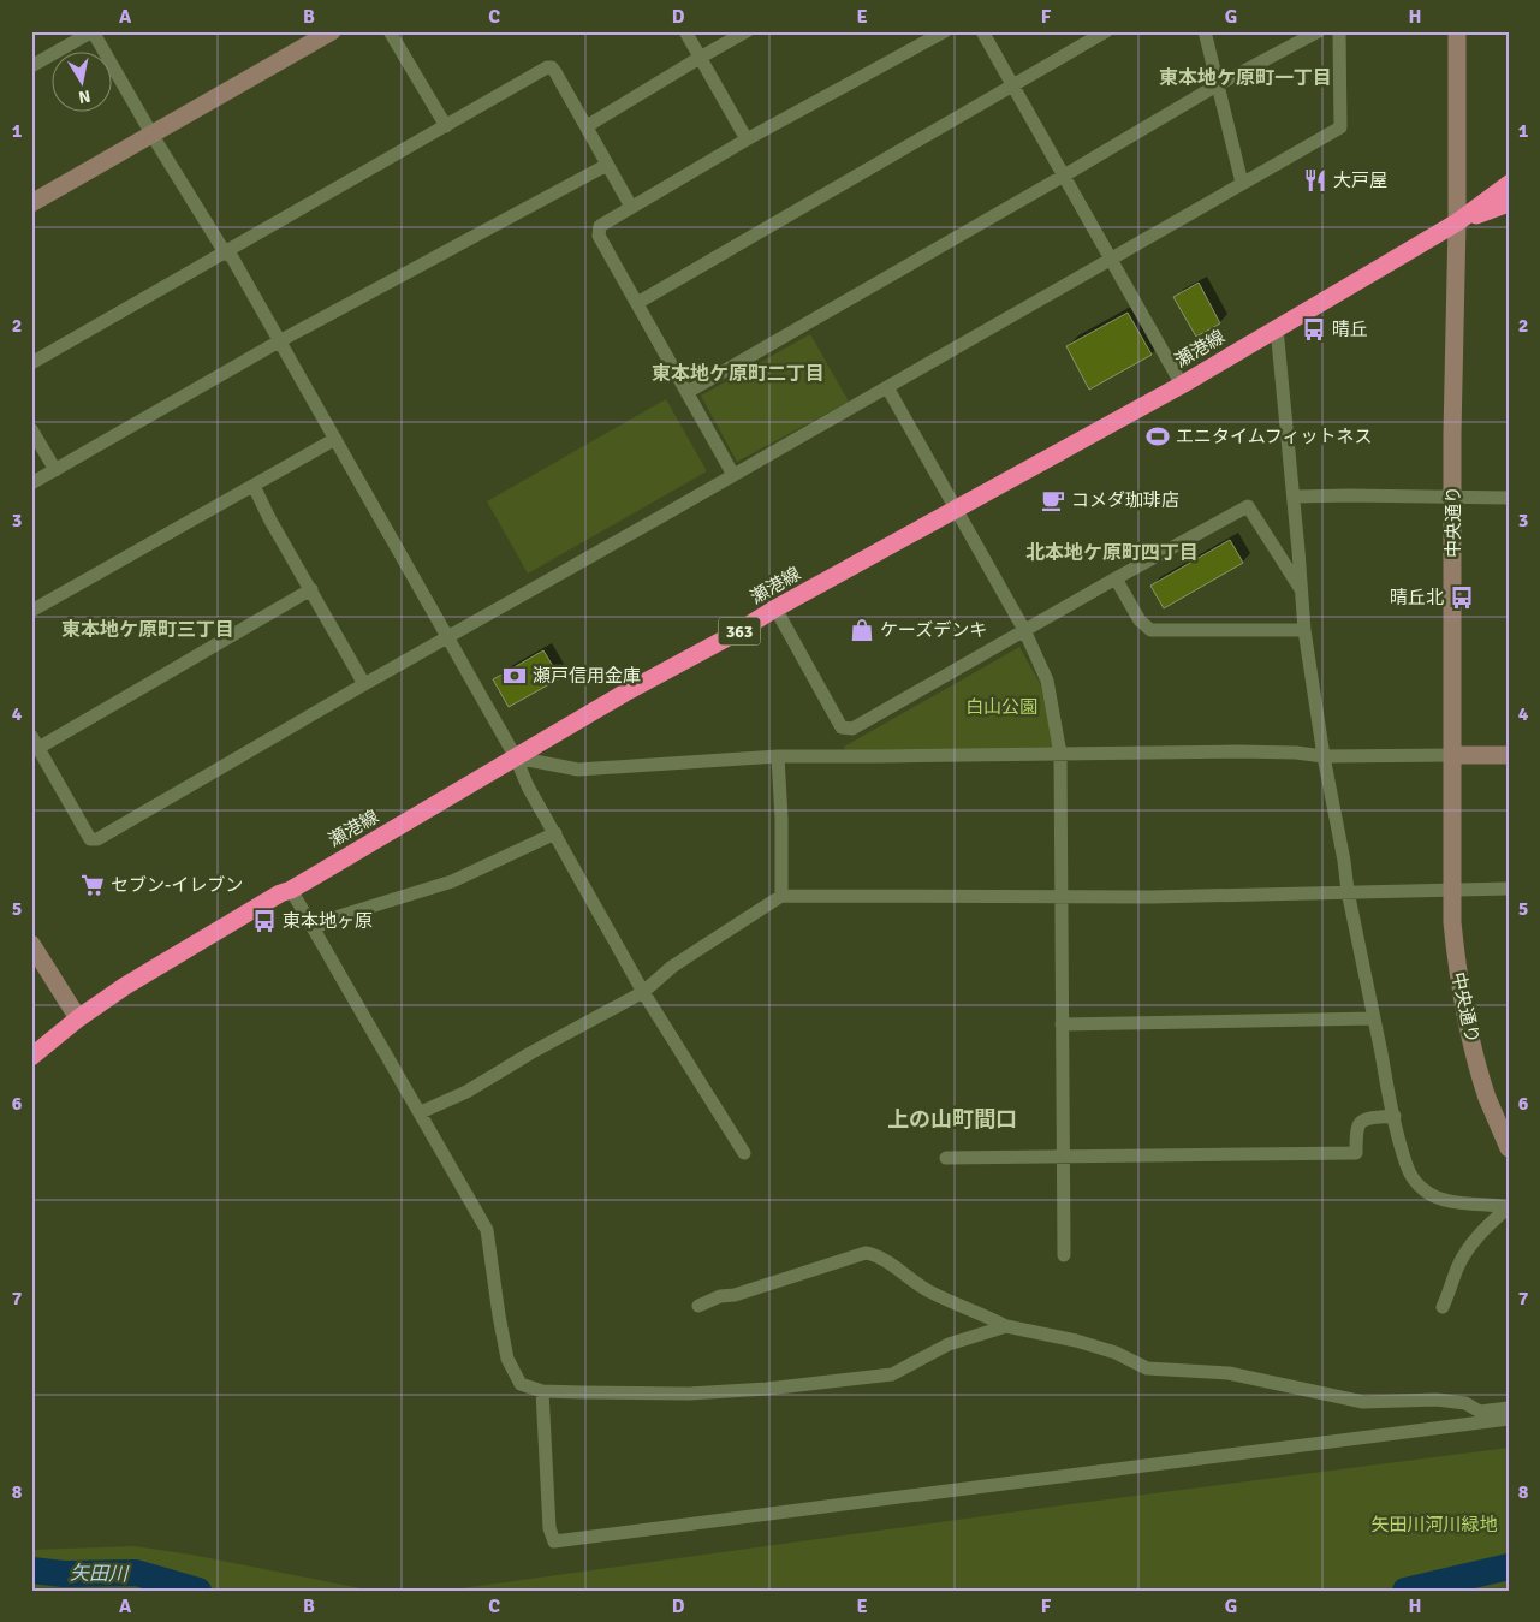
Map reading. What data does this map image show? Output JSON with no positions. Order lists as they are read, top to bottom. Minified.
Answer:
{"streets":{"highway":["瀬港線","363"],"street":["中央通り"]},"crossings":[["瀬港線","中央通り"]],"districts":["東本地ケ原町一丁目","東本地ケ原町二丁目","北本地ケ原町四丁目","東本地ケ原町三丁目","上の山町間口"],"water":["矢田川"],"parks":["白山公園","矢田川河川緑地"],"places":{"restaurant":["大戸屋"],"bus stop":["晴丘","晴丘北","東本地ヶ原"],"sports":["エニタイムフィットネス"],"cafe":["コメダ珈琲店"],"shop":["ケーズデンキ"],"bank":["瀬戸信用金庫"],"supermarket":["セブン-イレブン"]},"north":"bottom","grid":{"columns":["A","B","C","D","E","F","G","H"],"rows":["1","2","3","4","5","6","7","8"]}}
